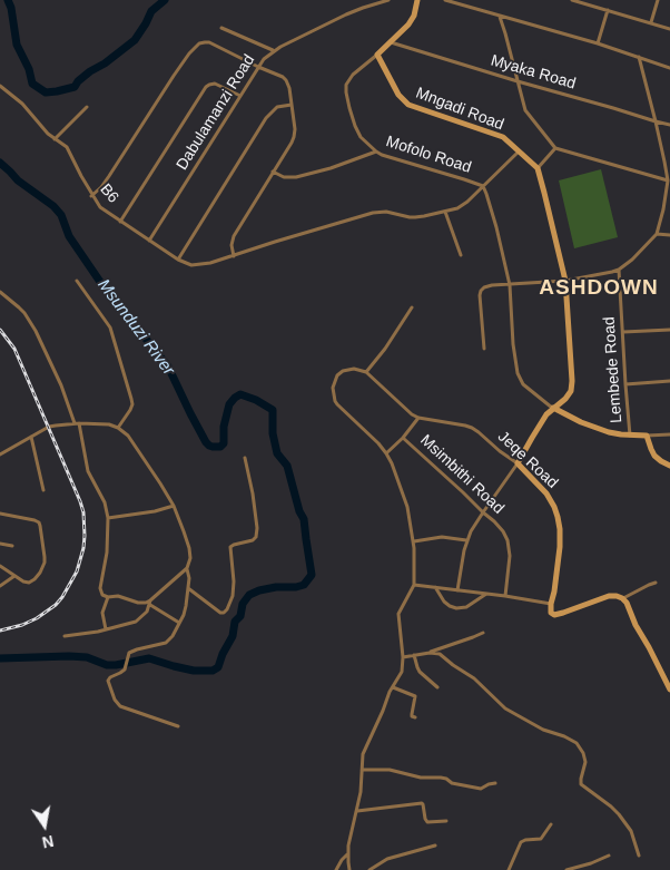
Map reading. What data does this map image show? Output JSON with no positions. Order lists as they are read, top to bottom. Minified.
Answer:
{"streets":{"street":["Myaka Road","Mngadi Road","Dabulamanzi Road","Mofolo Road","B6","Lembede Road","Jeqe Road","Msimbithi Road"]},"crossings":[["Mngadi Road","Mofolo Road"],["Mngadi Road","B6"],["Dabulamanzi Road","B6"],["Mofolo Road","B6"]],"districts":["ASHDOWN"],"water":["Msunduzi River"],"north":"bottom"}
